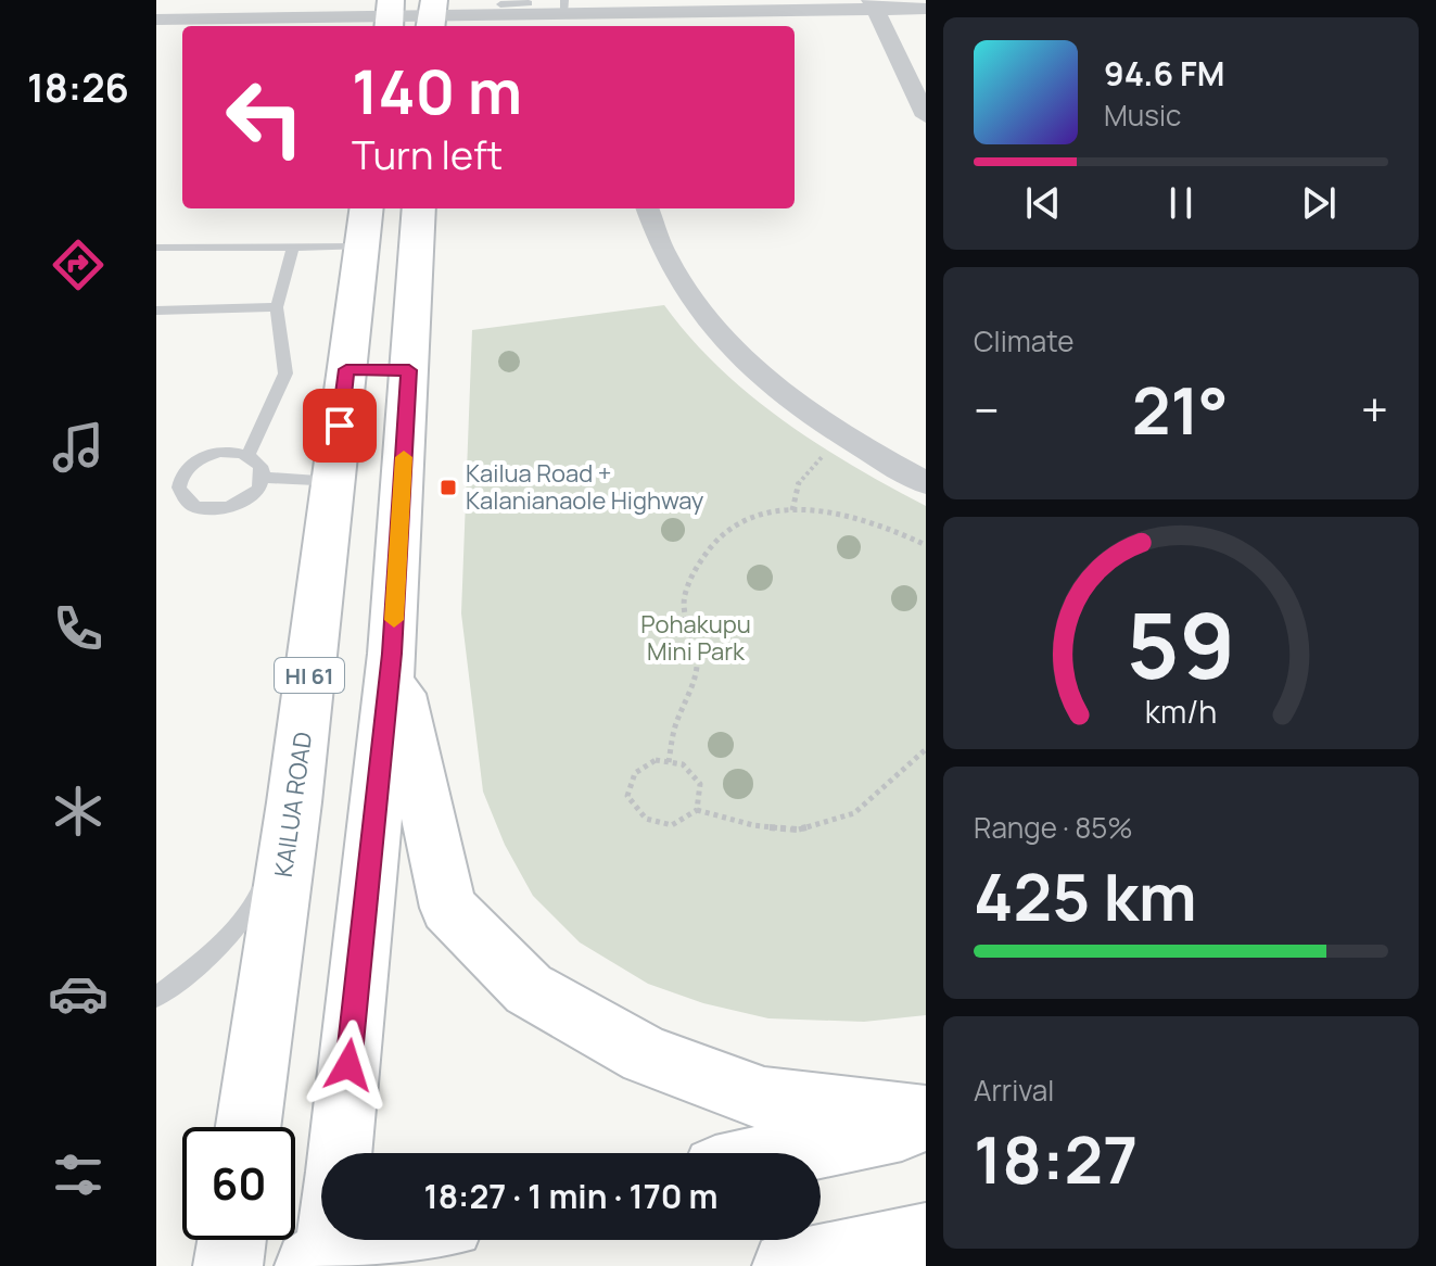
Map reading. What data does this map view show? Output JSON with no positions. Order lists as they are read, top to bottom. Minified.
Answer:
{"streets":{"main road":["HI 61","KAILUA ROAD"]},"parks":["Pohakupu Mini Park"],"places":{"transit":["Kailua Road + Kalanianaole Highway"]},"page":{"tabs":"18:26","turn":["140 m","Turn left"],"song":["94.6 FM","Music"],"tile":["Climate",["Range · 85%","425 km"],["Arrival","18:27"]],"heat":["−","21°","+"],"limit":"60","trip":"18:27 · 1 min · 170 m","gauge":["59","km/h"]}}
